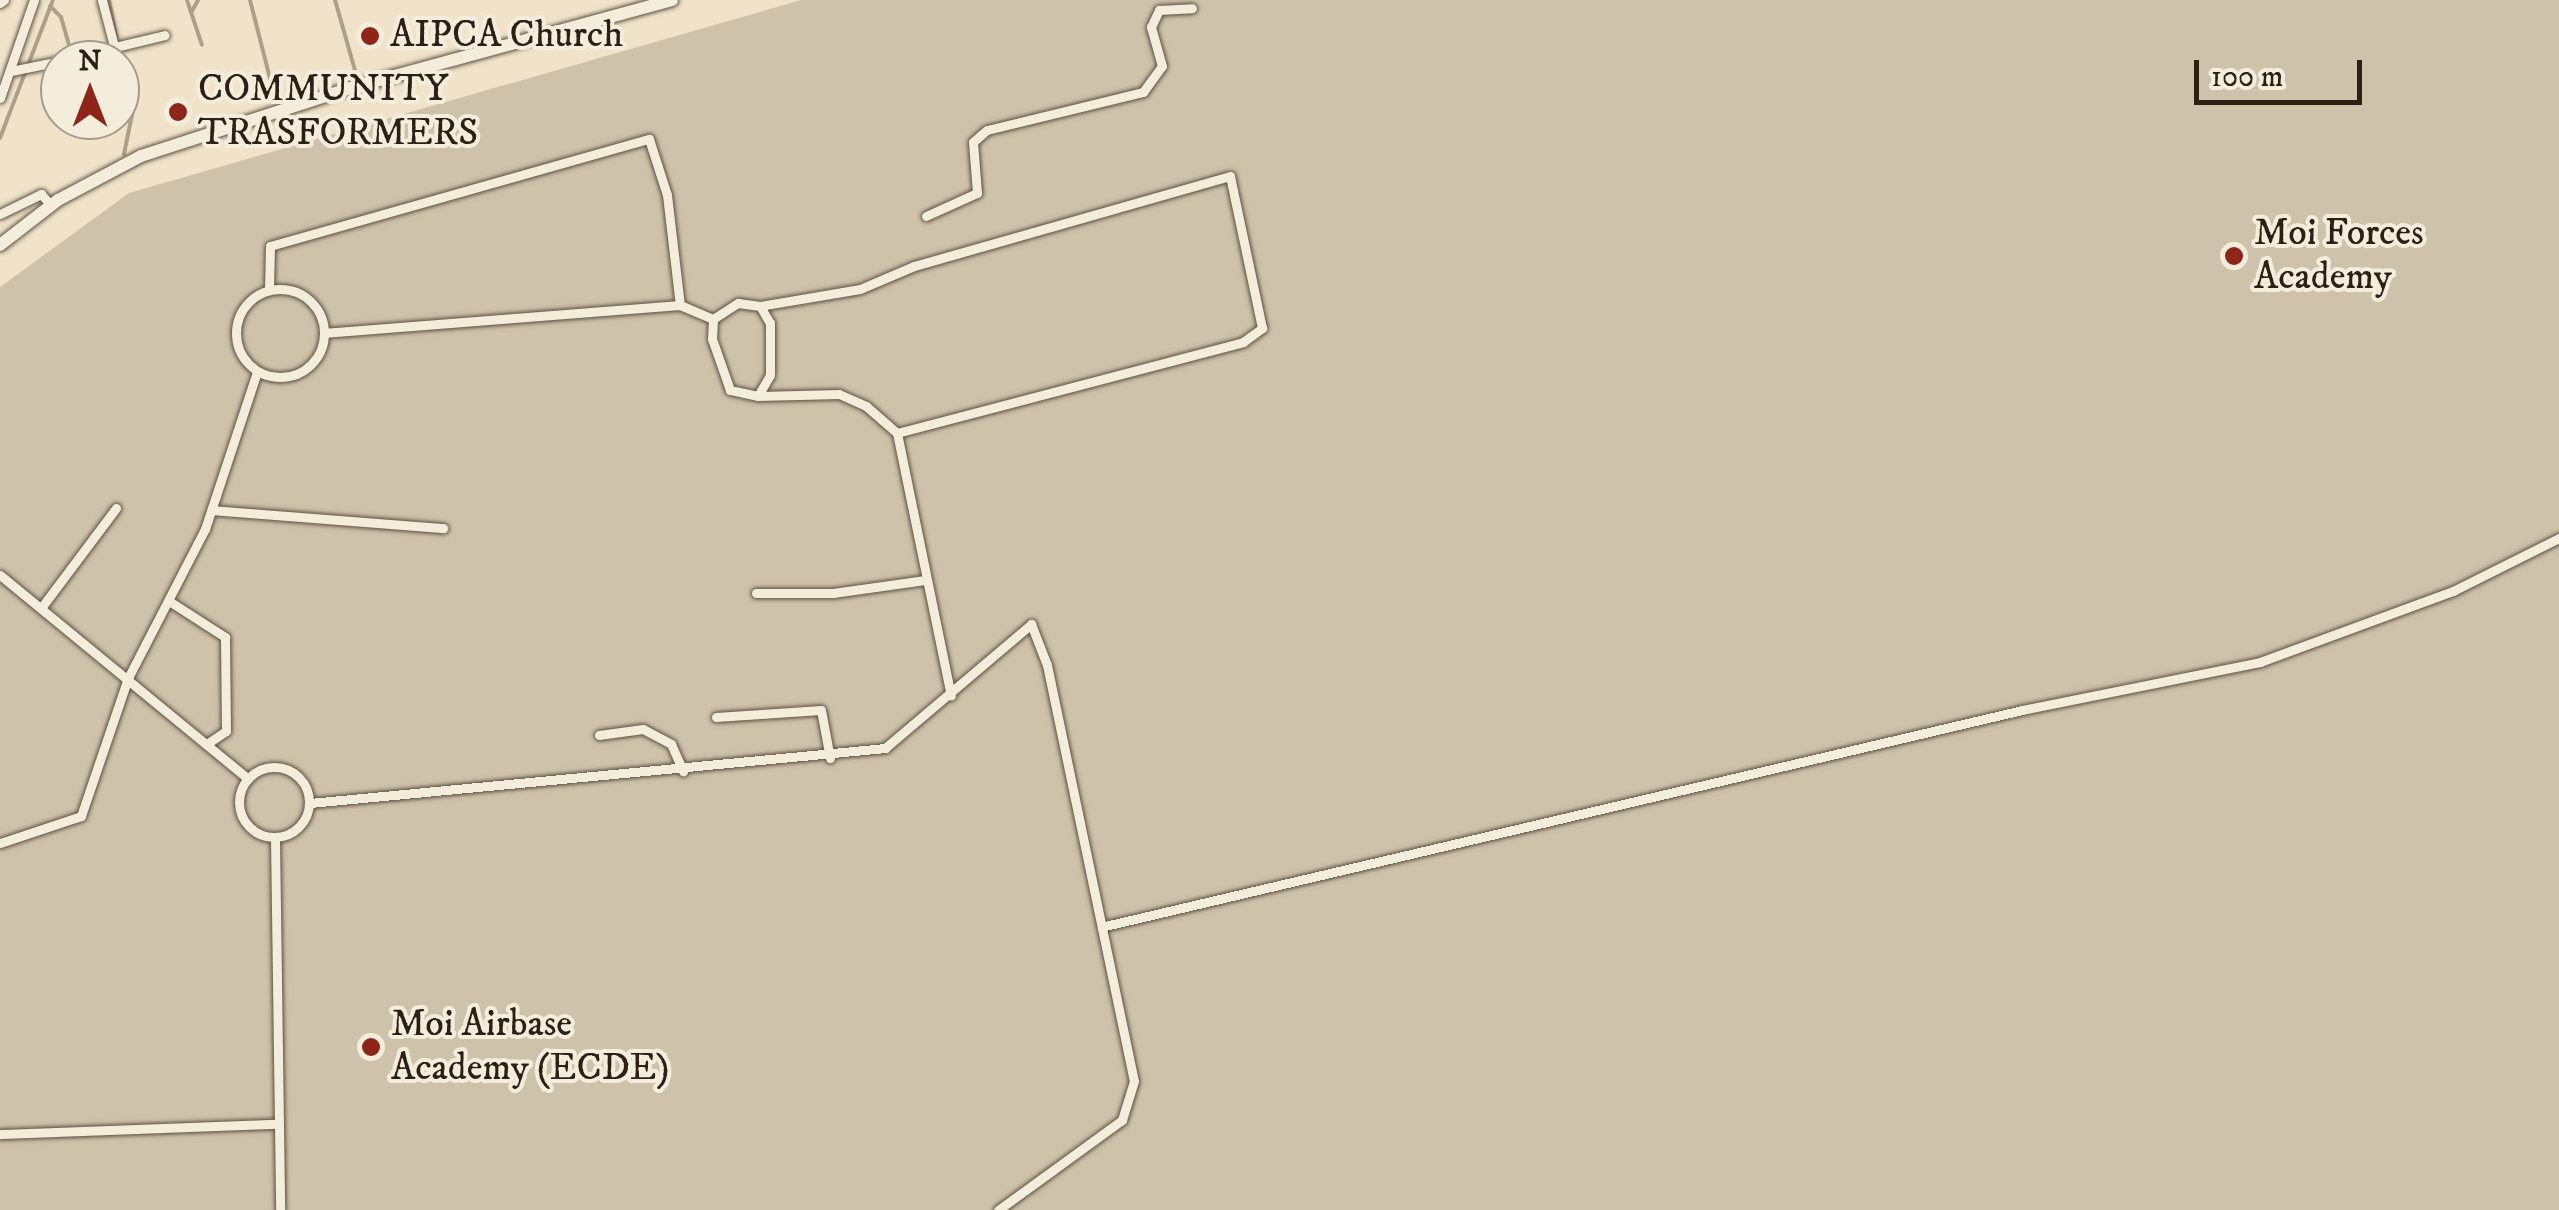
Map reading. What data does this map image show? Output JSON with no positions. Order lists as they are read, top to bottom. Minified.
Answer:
{"places":["AIPCA Church","COMMUNITY TRASFORMERS","Moi Forces Academy","Moi Airbase Academy (ECDE)"],"scale_bar":"100 m","north":"top"}
